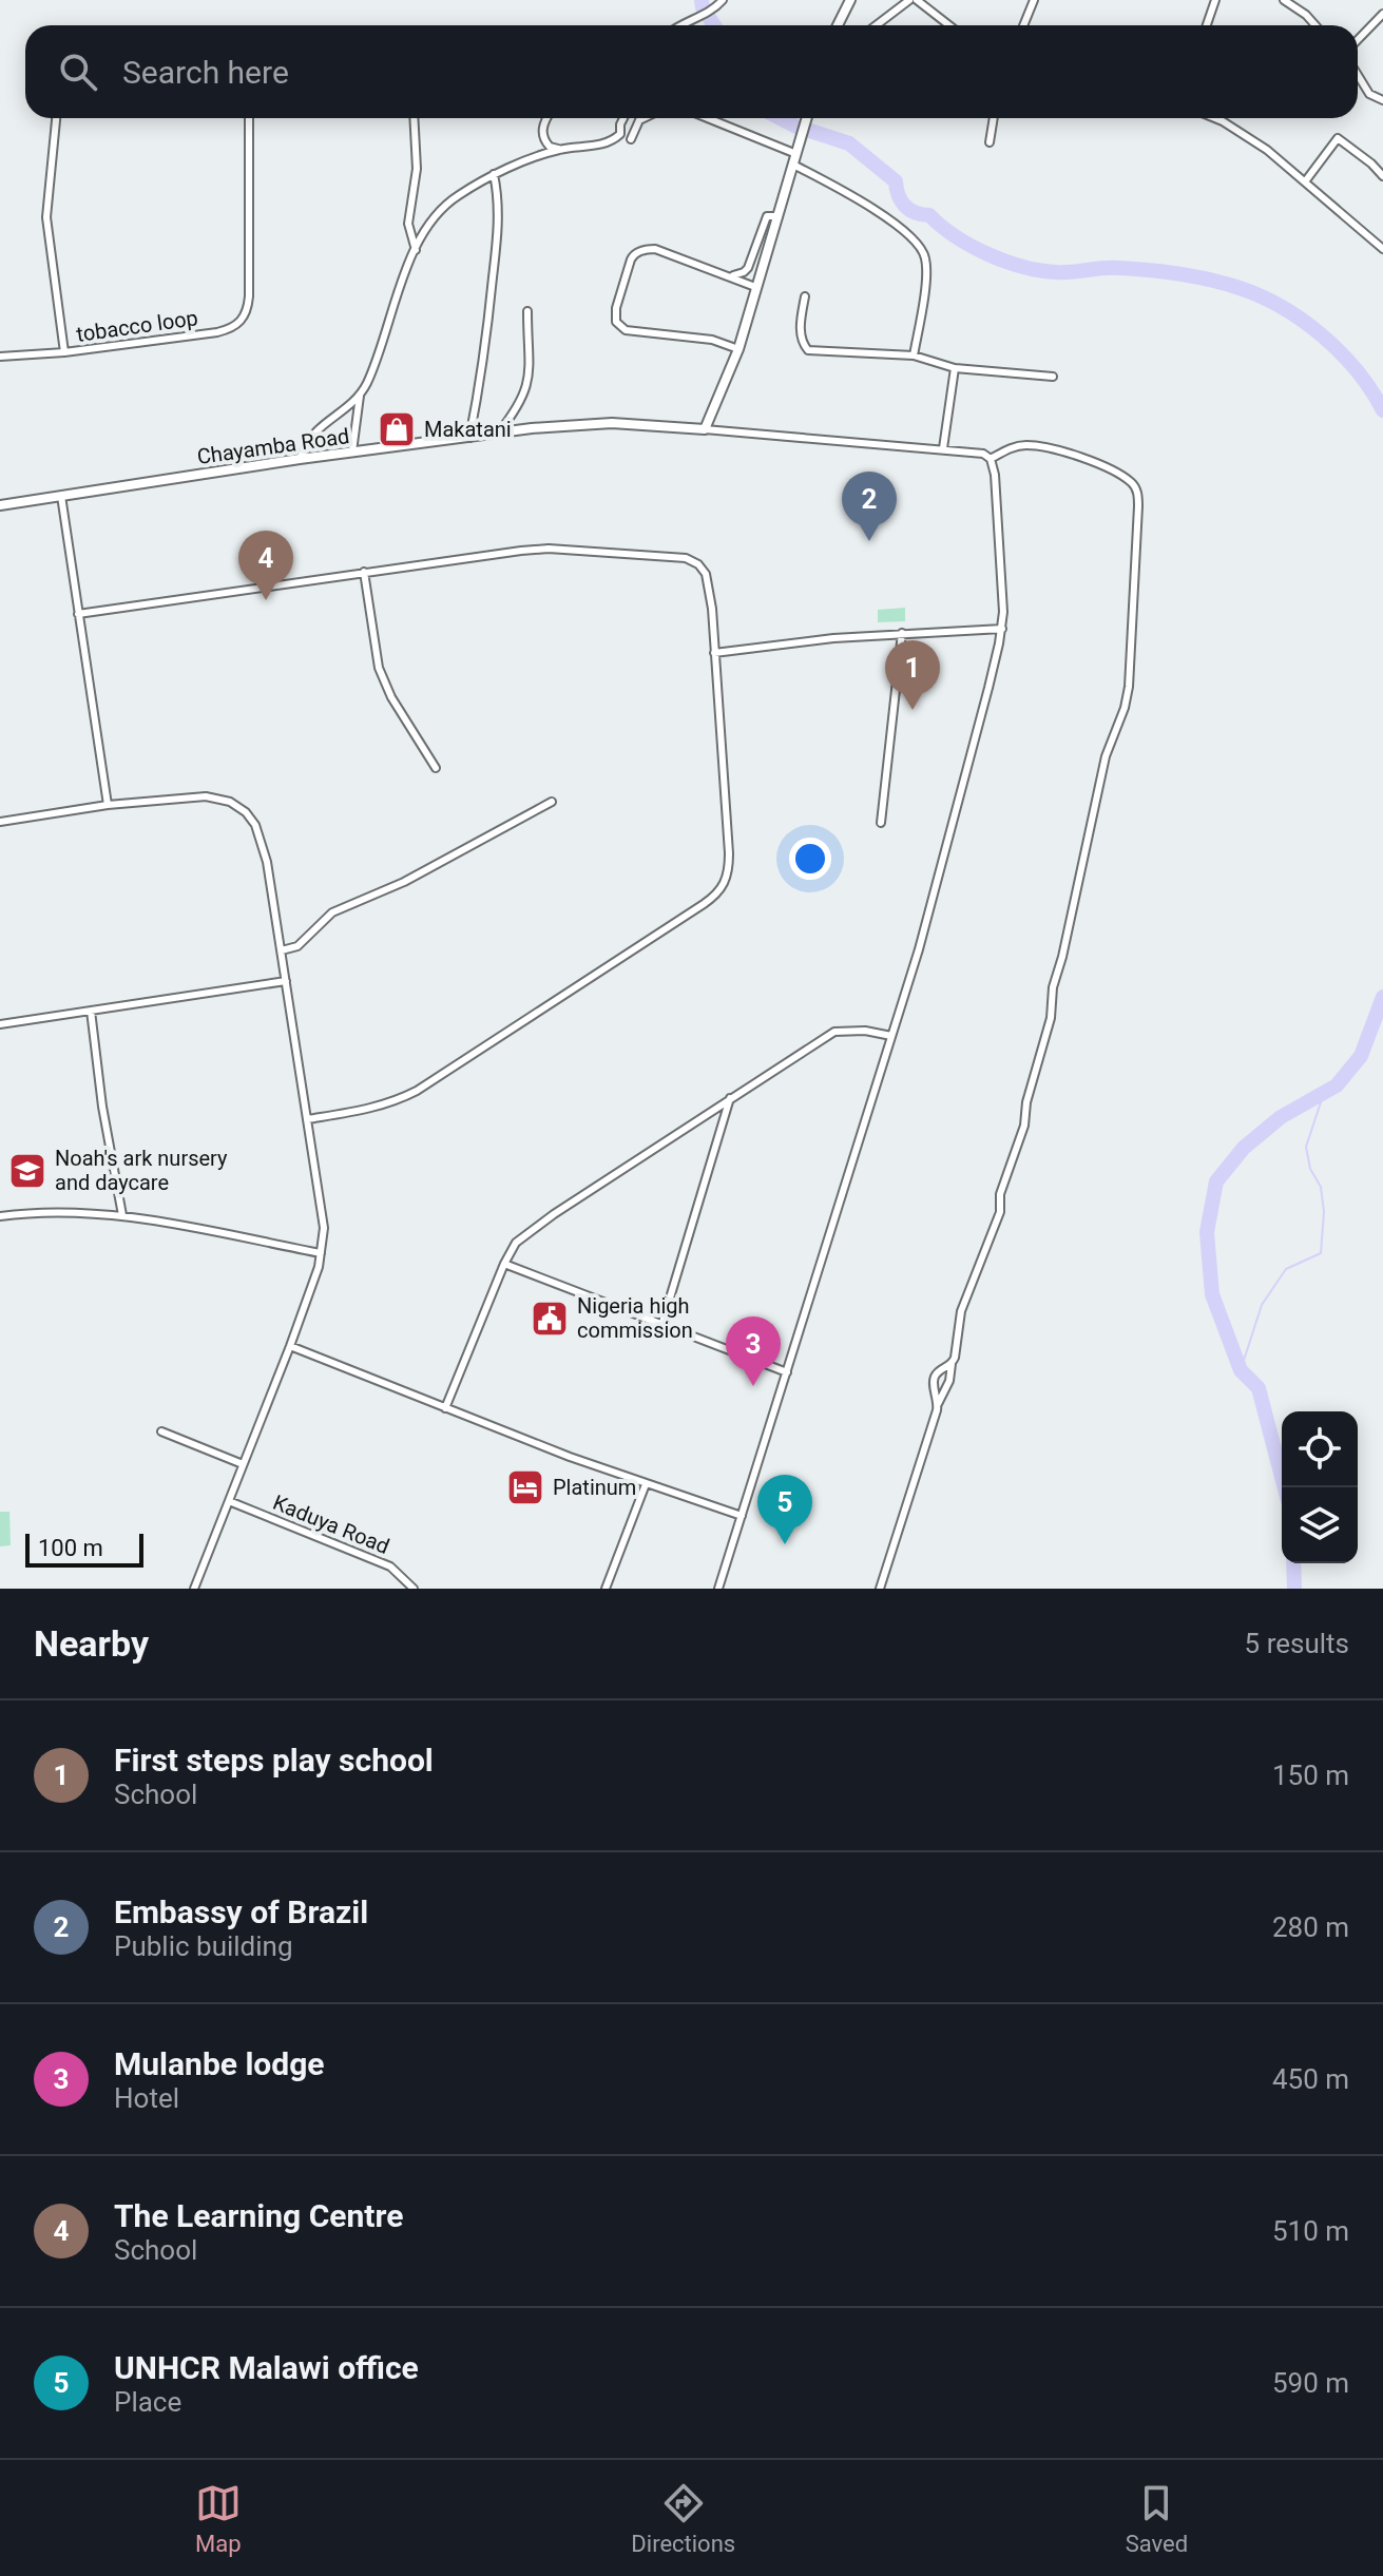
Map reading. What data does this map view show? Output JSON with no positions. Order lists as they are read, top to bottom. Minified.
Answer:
{"streets":{"street":["tobacco loop","Chayamba Road","Kaduya Road"]},"places":{"shop":["Makatani"],"school or university":["Noah's ark nursery and daycare"],"public building":["Nigeria high commission"],"hotel":["Platinum"]},"scale_bar":"100 m","page":{"search":"Search here","pins":["2","4","1","3","5"],"scale":"100 m","heading":["Nearby","5 results"],"list":[{"mark":"1","name":"First steps play school","note":"School","value":"150 m"},{"mark":"2","name":"Embassy of Brazil","note":"Public building","value":"280 m"},{"mark":"3","name":"Mulanbe lodge","note":"Hotel","value":"450 m"},{"mark":"4","name":"The Learning Centre","note":"School","value":"510 m"},{"mark":"5","name":"UNHCR Malawi office","note":"Place","value":"590 m"}],"nav":["Map","Directions","Saved"]}}
